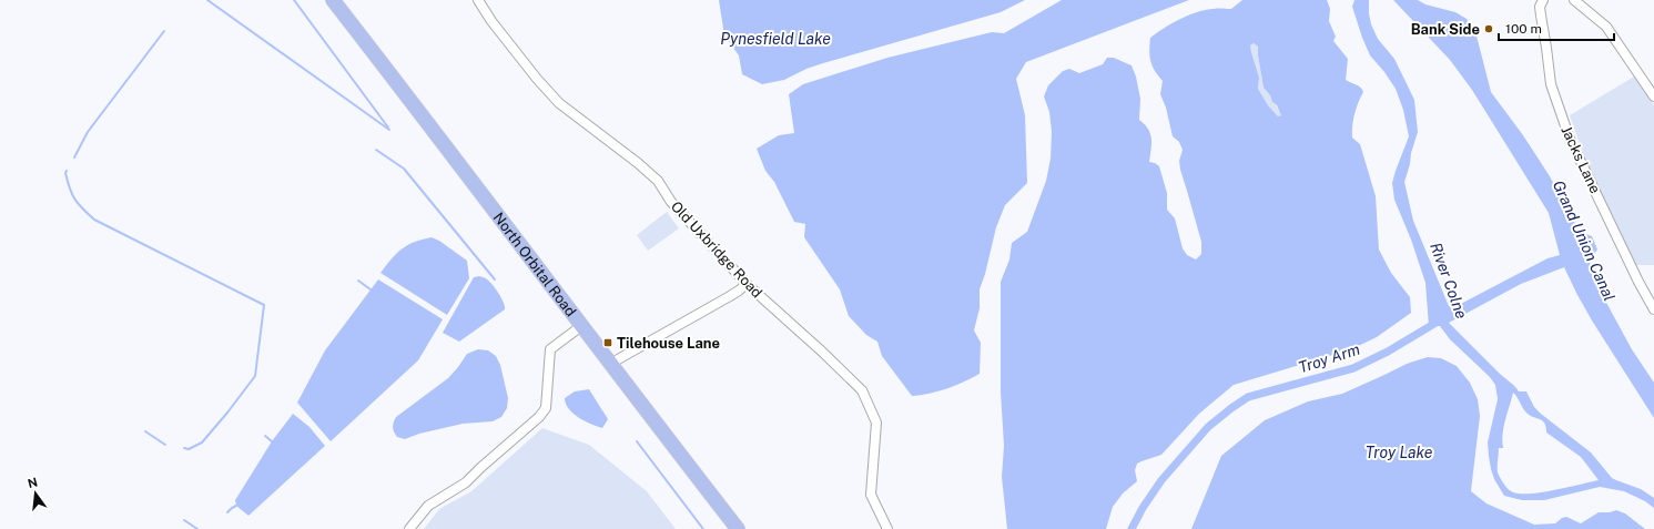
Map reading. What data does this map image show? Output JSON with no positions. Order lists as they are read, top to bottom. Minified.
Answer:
{"streets":{"main road":["North Orbital Road"],"street":["Jacks Lane","Old Uxbridge Road"]},"water":["Pynesfield Lake","Grand Union Canal","River Colne","Troy Arm","Troy Lake"],"places":{"other":["Bank Side"],"transit":["Tilehouse Lane"]},"scale_bar":"100 m","north":"top"}
